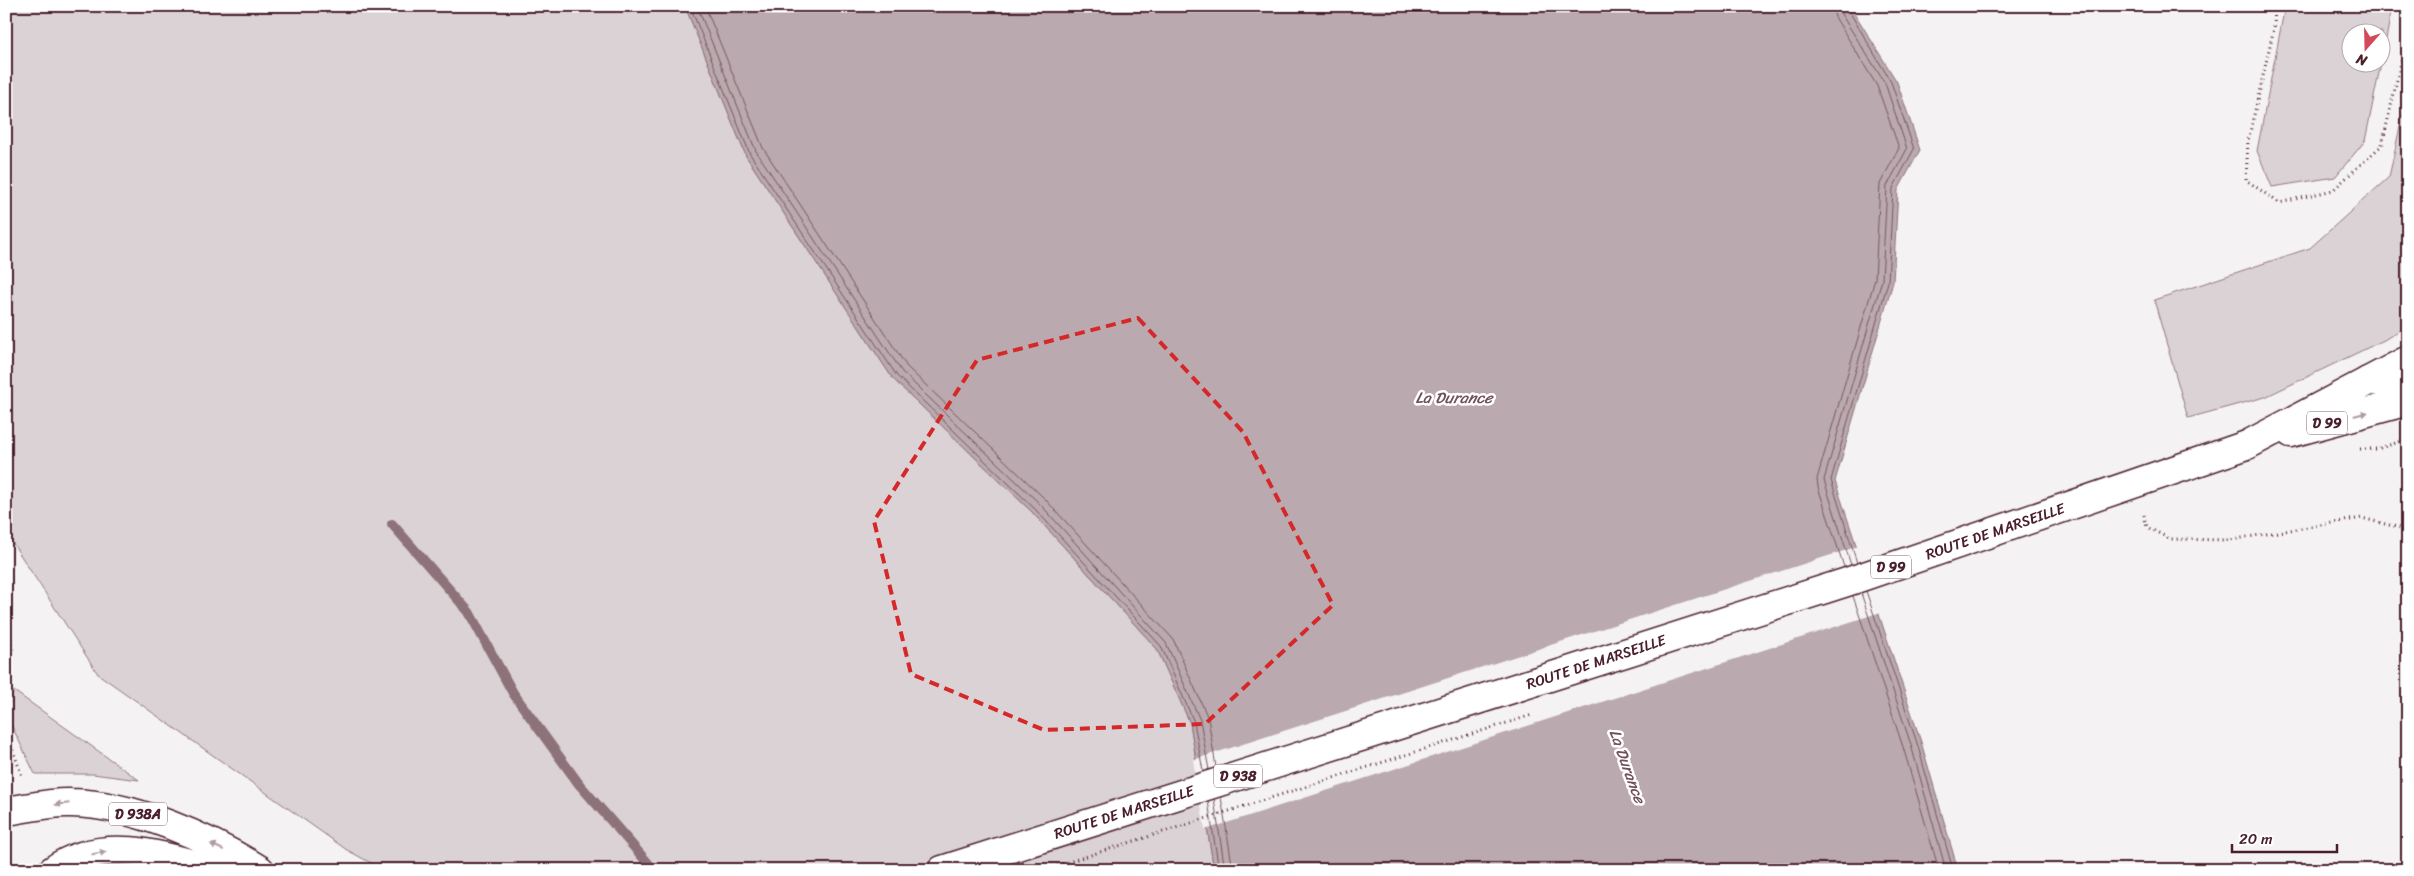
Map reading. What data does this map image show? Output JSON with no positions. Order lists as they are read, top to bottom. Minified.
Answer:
{"streets":{"main road":["D 99","ROUTE DE MARSEILLE","D 938","D 938A"]},"crossings":[["D 99","ROUTE DE MARSEILLE"]],"water":["La Durance"],"scale_bar":"20 m","north":"bottom"}
